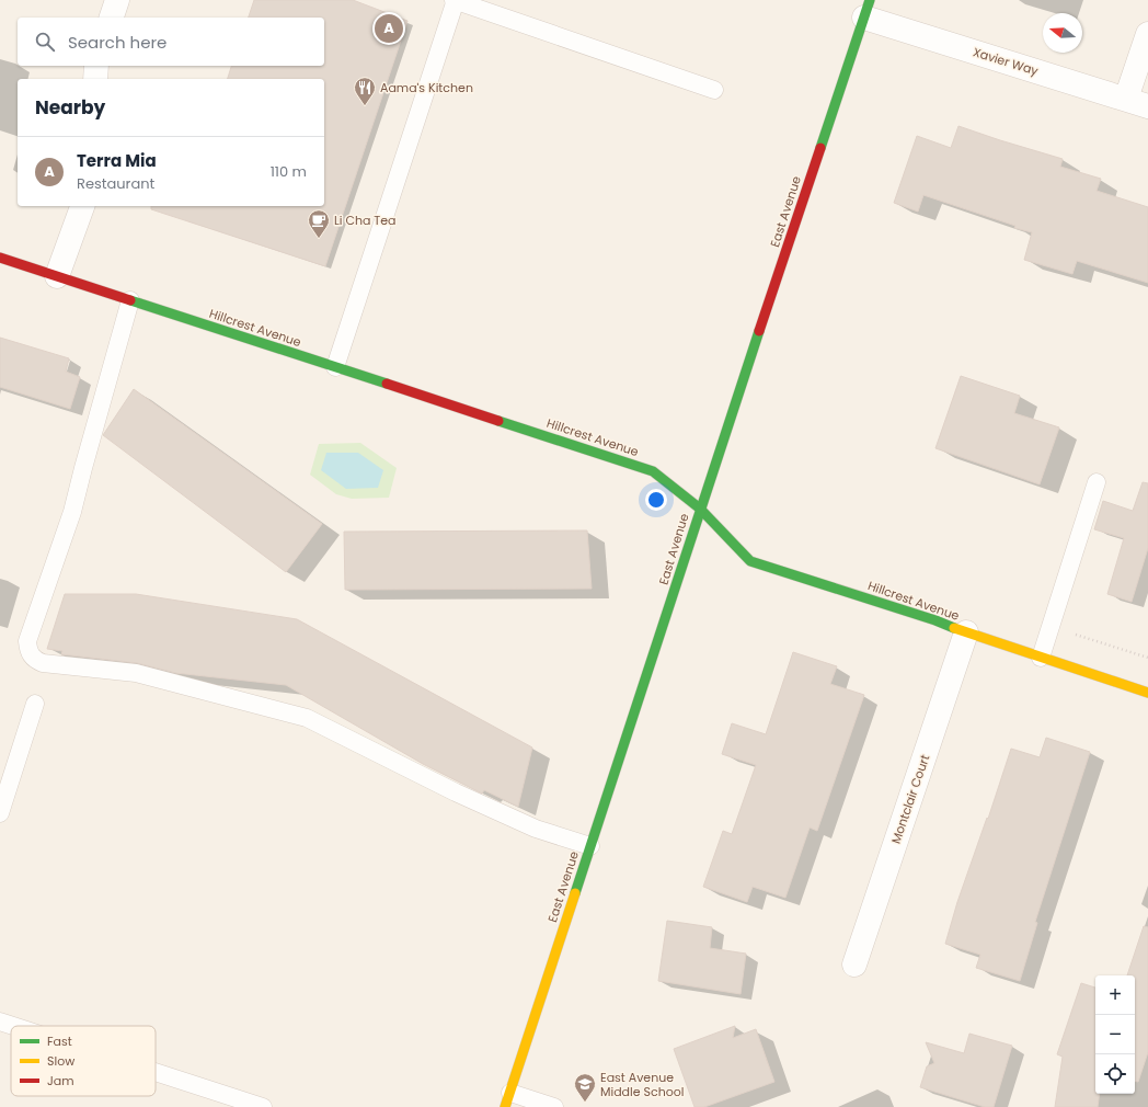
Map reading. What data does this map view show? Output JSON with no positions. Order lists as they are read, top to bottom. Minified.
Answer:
{"streets":{"street":["Xavier Way","East Avenue","Hillcrest Avenue","Montclair Court"]},"crossings":[["Xavier Way","East Avenue"],["East Avenue","Hillcrest Avenue"],["Hillcrest Avenue","Montclair Court"]],"places":{"restaurant":["Aama's Kitchen"],"cafe":["Li Cha Tea"],"school or university":["East Avenue Middle School"]},"legend":["Fast","Slow","Jam"],"north":"left","page":{"pins":"A","search":"Search here","heading":"Nearby","list":[{"mark":"A","name":"Terra Mia","note":"Restaurant","value":"110 m"}],"map_buttons":["+","−"]}}
